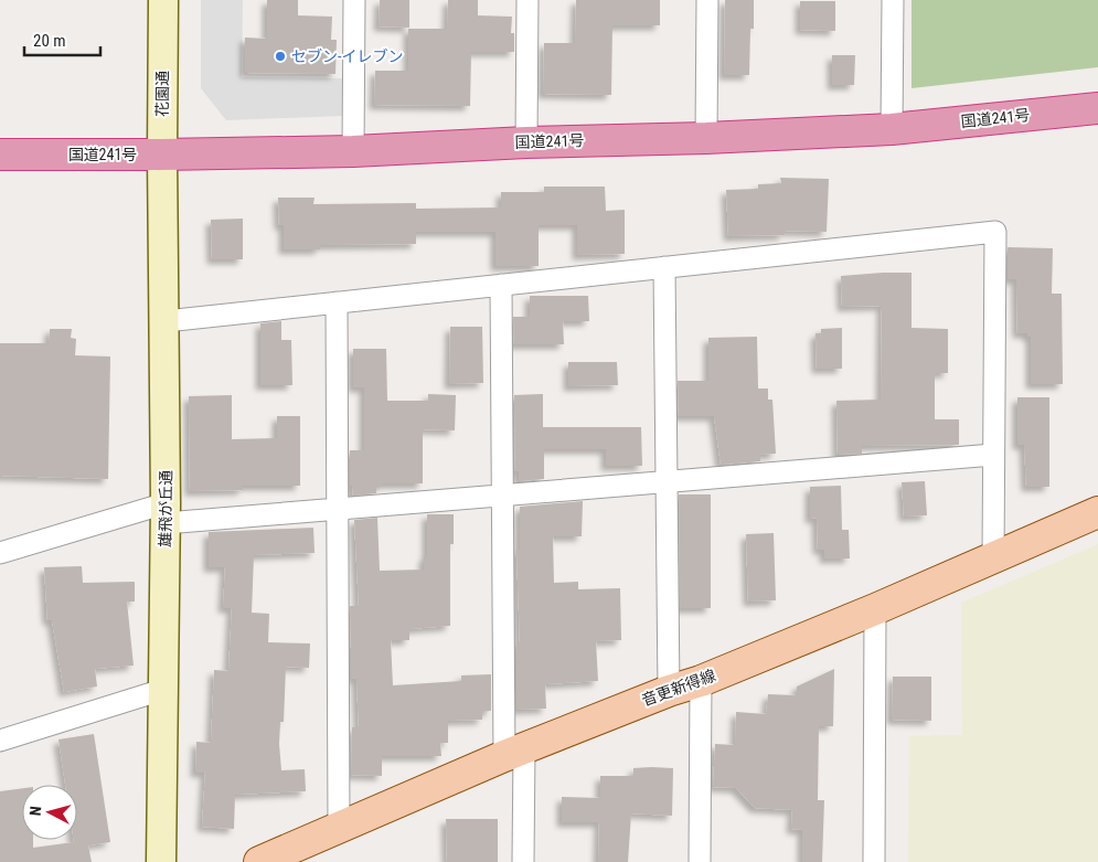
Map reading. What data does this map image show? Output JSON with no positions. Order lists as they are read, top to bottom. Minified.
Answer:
{"streets":{"highway":["国道241号"],"main road":["音更新得線"],"street":["花園通","雄飛が丘通"]},"crossings":[["花園通","国道241号"],["花園通","雄飛が丘通"],["国道241号","雄飛が丘通"]],"places":["セブン-イレブン"],"scale_bar":"20 m","north":"left"}
